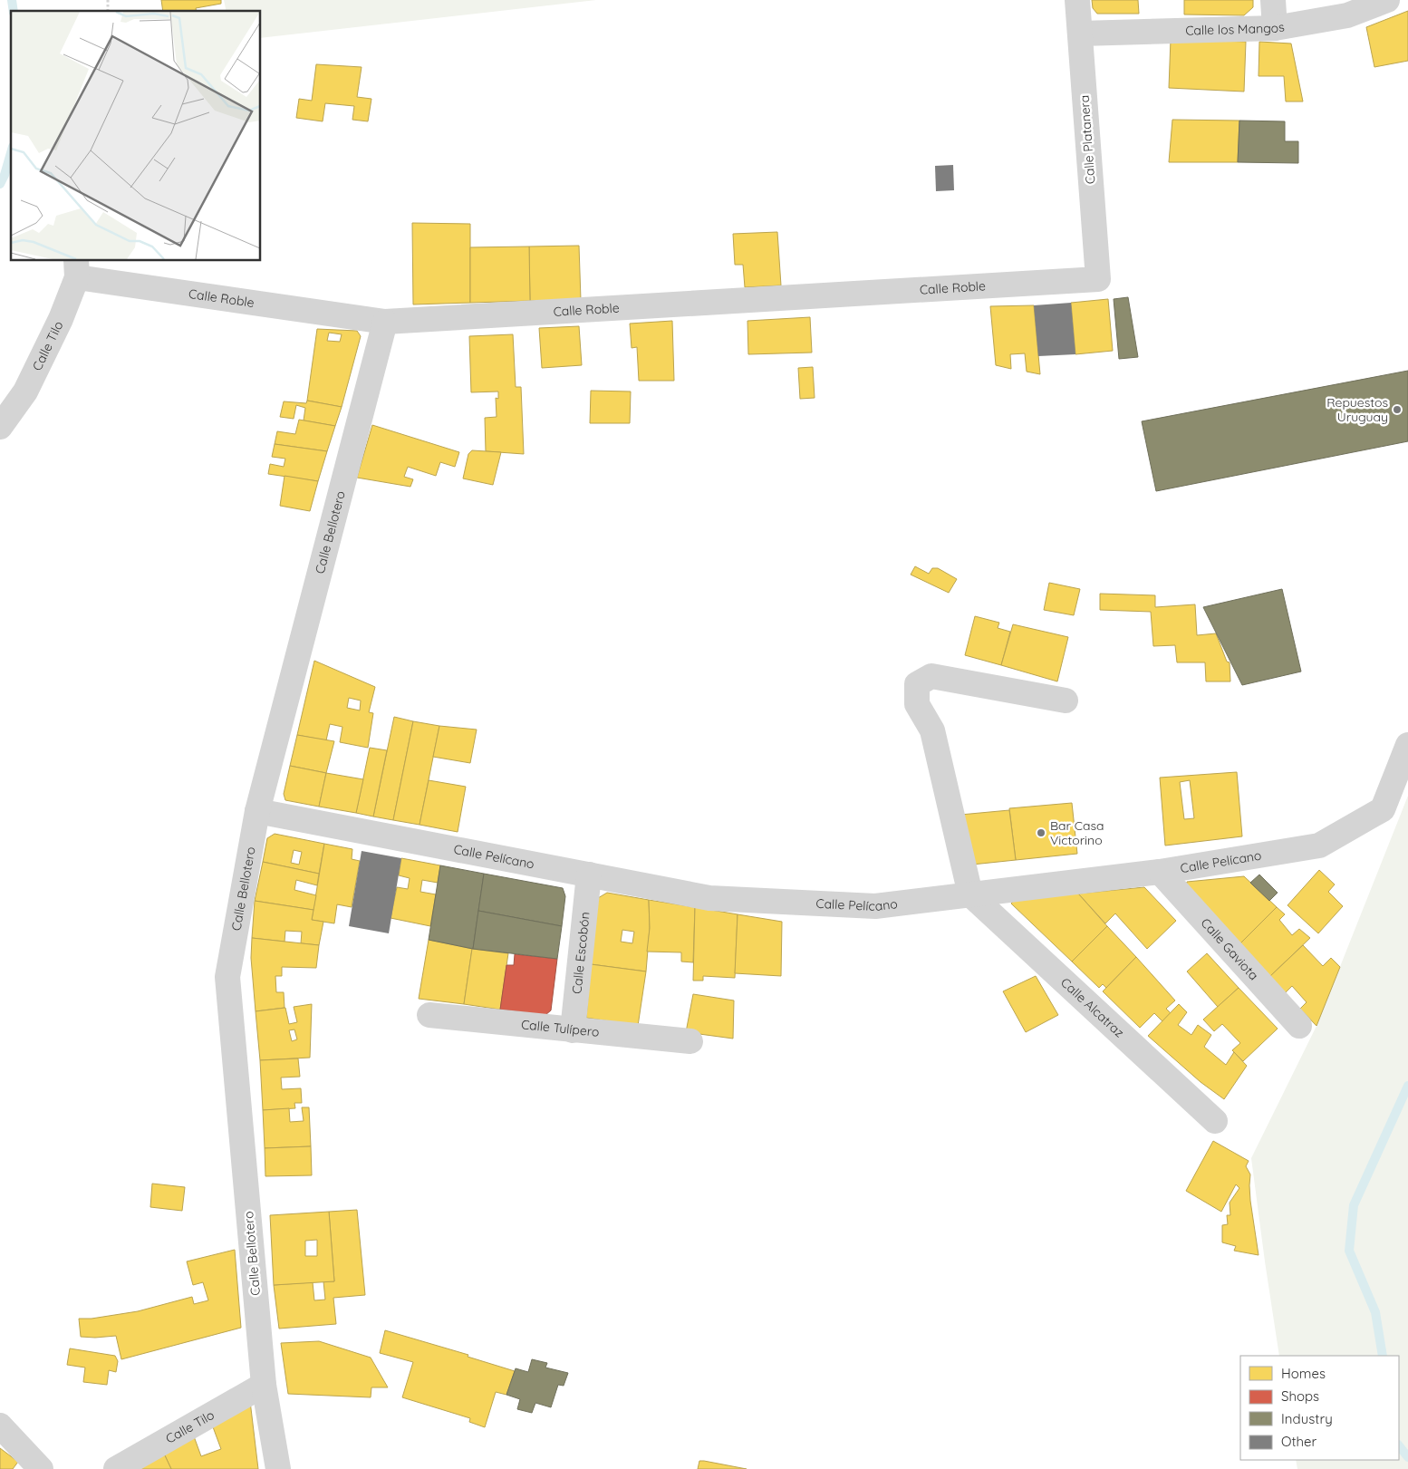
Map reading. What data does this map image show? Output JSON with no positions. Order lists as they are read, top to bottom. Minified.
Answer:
{"streets":{"street":["Calle los Mangos","Calle Platanera","Calle Roble","Calle Tilo","Calle Bellotero","Calle Pelícano","Calle Gaviota","Calle Escobón","Calle Alcatraz","Calle Tulípero"]},"crossings":[["Calle los Mangos","Calle Platanera"],["Calle Platanera","Calle Roble"],["Calle Roble","Calle Tilo"],["Calle Roble","Calle Bellotero"],["Calle Tilo","Calle Bellotero"],["Calle Bellotero","Calle Pelícano"],["Calle Pelícano","Calle Gaviota"],["Calle Pelícano","Calle Escobón"],["Calle Pelícano","Calle Alcatraz"],["Calle Escobón","Calle Tulípero"]],"places":["Repuestos Uruguay","Bar Casa Victorino"],"legend":["Homes","Shops","Industry","Other"]}
